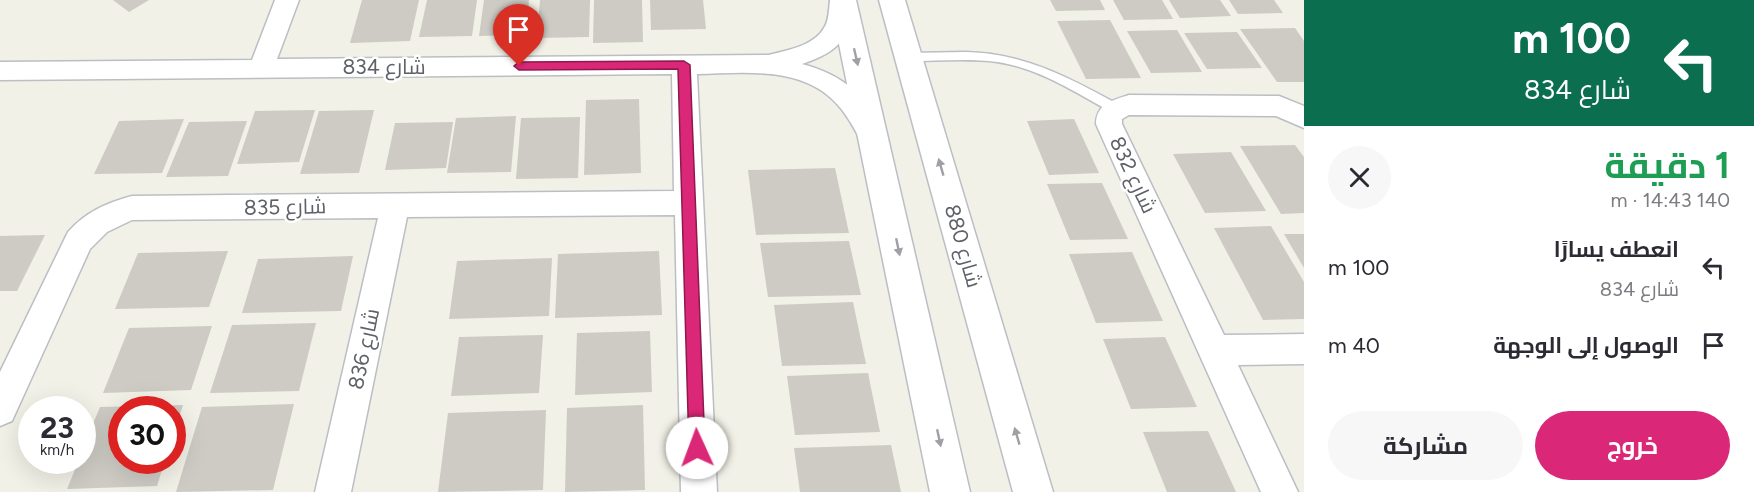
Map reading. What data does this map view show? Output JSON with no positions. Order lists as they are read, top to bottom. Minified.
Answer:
{"streets":{"street":["شارع 834","شارع 832","شارع 835","شارع 880","شارع 836"]},"crossings":[["شارع 835","شارع 836"]],"page":{"turn":["100 m","شارع 834"],"heading":["1 دقيقة","140 m · 14:43"],"list":[{"name":"انعطف يسارًا","note":"شارع 834","value":"100 m"},{"name":"الوصول إلى الوجهة","value":"40 m"}],"speed":"23 km/h","limit":"30","buttons":["خروج","مشاركة"]}}
